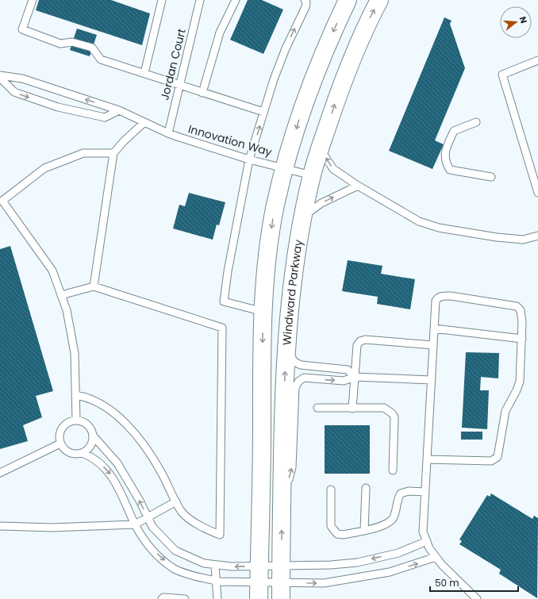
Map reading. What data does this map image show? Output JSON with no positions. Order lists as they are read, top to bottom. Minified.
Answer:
{"streets":{"main road":["Windward Parkway"],"lane":["Jordan Court","Innovation Way"]},"crossings":[["Jordan Court","Innovation Way"],["Innovation Way","Windward Parkway"]],"scale_bar":"50 m","north":"right"}
